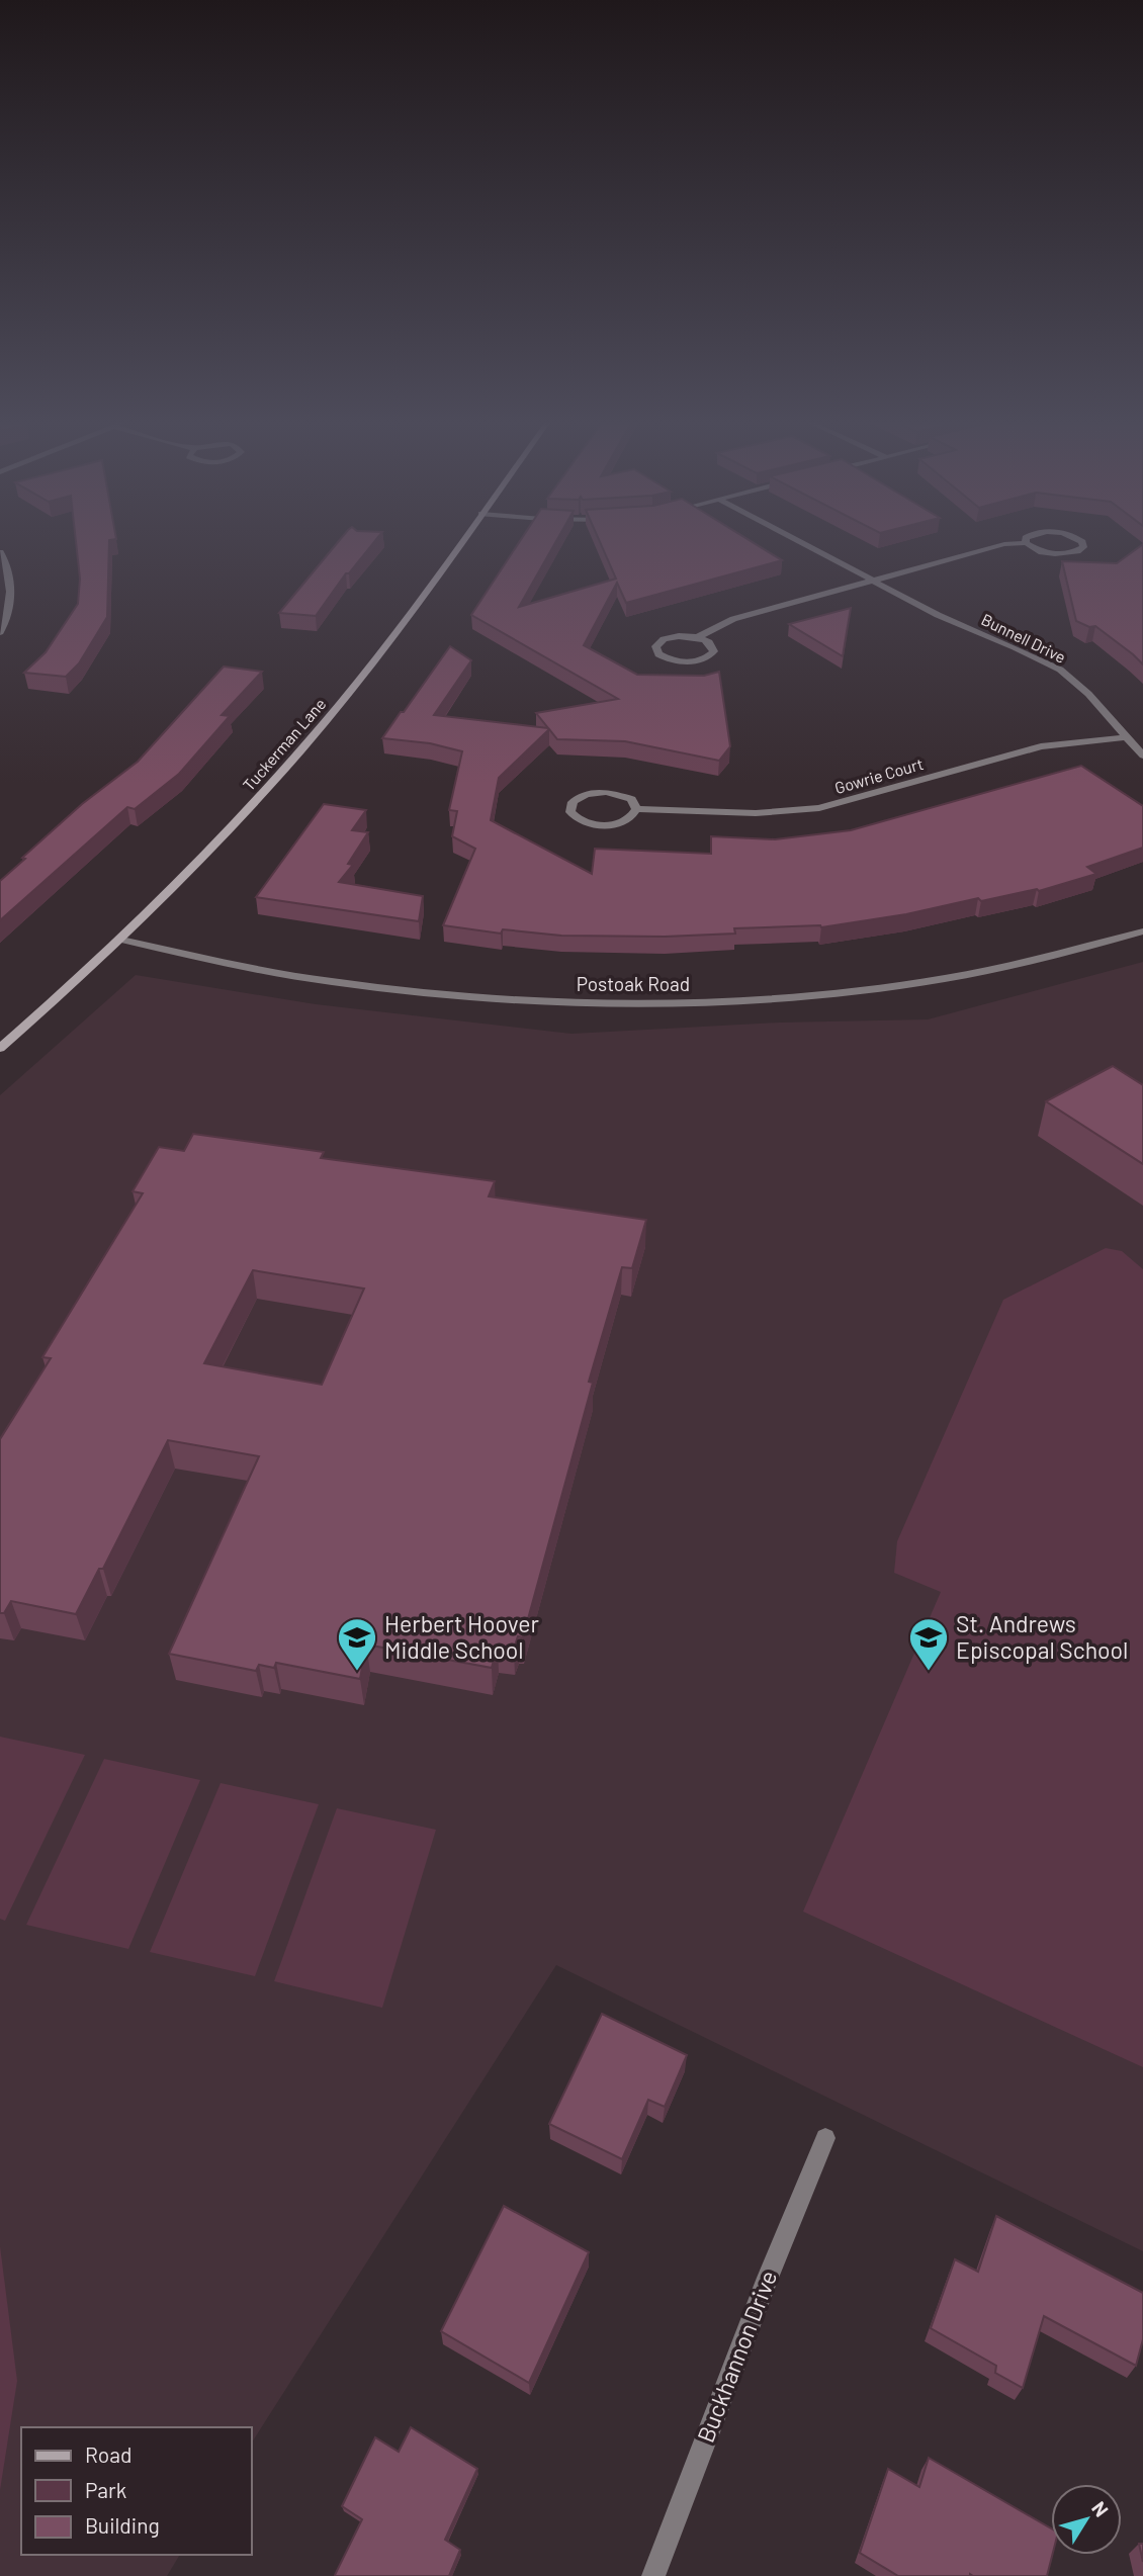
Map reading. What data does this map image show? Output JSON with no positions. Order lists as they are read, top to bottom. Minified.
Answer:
{"streets":{"main road":["Tuckerman Lane"],"street":["Bunnell Drive","Gowrie Court","Postoak Road","Buckhannon Drive"]},"crossings":[["Bunnell Drive","Gowrie Court"],["Tuckerman Lane","Postoak Road"]],"places":{"school or university":["Herbert Hoover Middle School","St. Andrews Episcopal School"]},"legend":["Road","Park","Building"],"north":"top right"}
